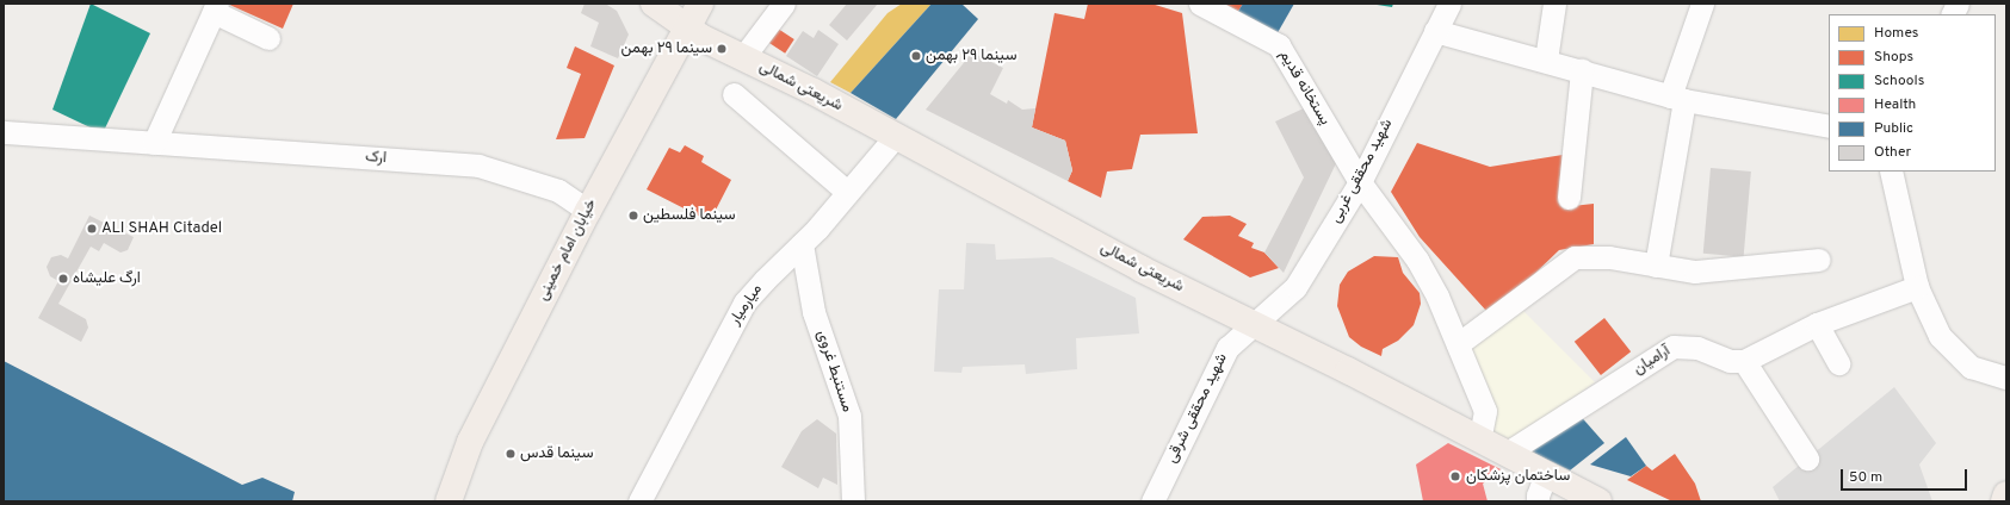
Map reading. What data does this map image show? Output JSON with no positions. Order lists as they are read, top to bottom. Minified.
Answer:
{"streets":{"main road":["شریعتی شمالی","خیابان امام خمینی"],"street":["پستخانه قدیم","ارک","شهید محققی غربی","میارمیار","آرامیان","مستنبط غروی","شهید محققی شرقی"]},"crossings":[["شریعتی شمالی","پستخانه قدیم"],["شریعتی شمالی","شهید محققی غربی"],["شریعتی شمالی","خیابان امام خمینی"],["شریعتی شمالی","میارمیار"],["شریعتی شمالی","آرامیان"],["شریعتی شمالی","شهید محققی شرقی"],["پستخانه قدیم","شهید محققی غربی"],["ارک","خیابان امام خمینی"],["شهید محققی غربی","شهید محققی شرقی"],["میارمیار","مستنبط غروی"]],"places":["سینما ٢٩ بهمن","سینما ۲۹ بهمن","سینما فلسطین","ALI SHAH Citadel","ارگ علیشاه","سینما قدس","ساختمان پزشکان"],"legend":["Homes","Shops","Schools","Health","Public","Other"],"scale_bar":"50 m"}
